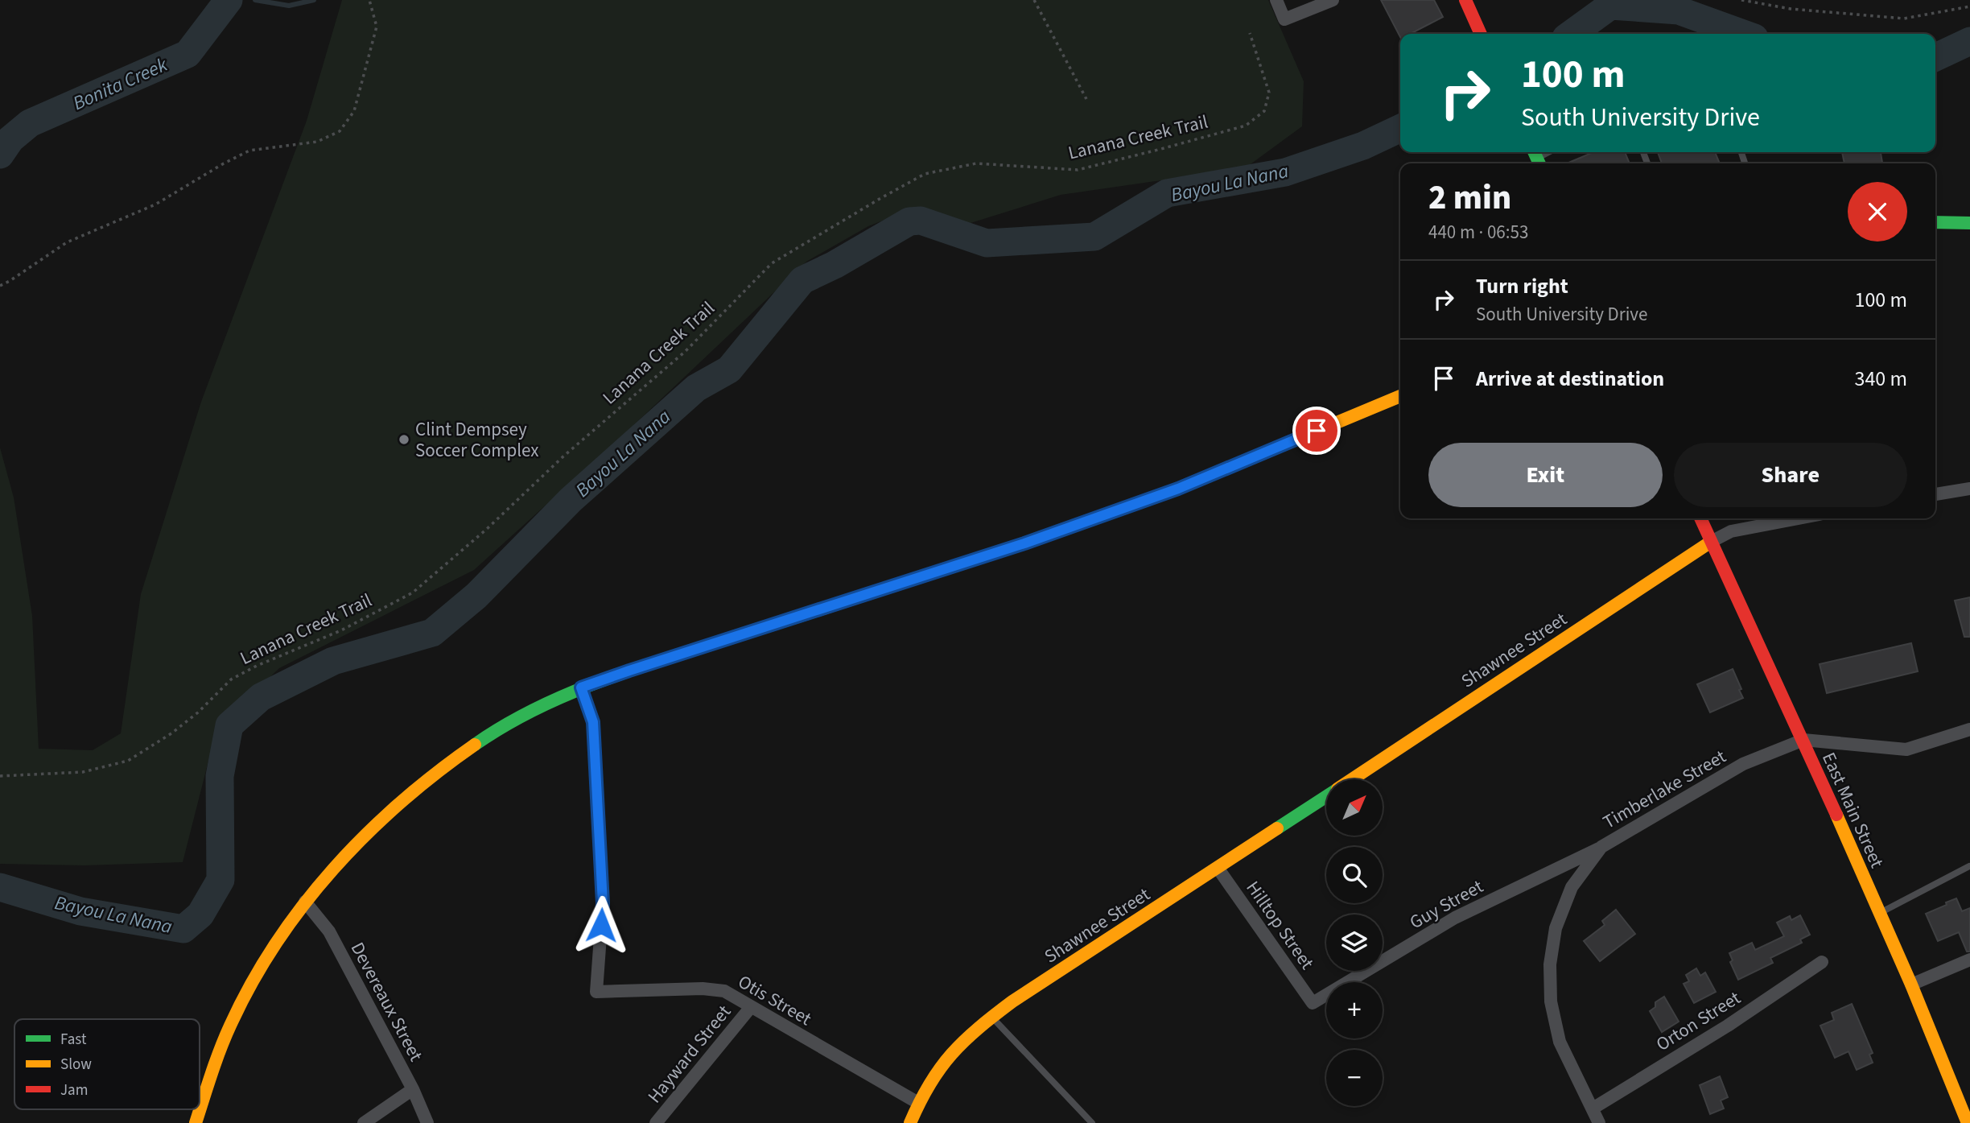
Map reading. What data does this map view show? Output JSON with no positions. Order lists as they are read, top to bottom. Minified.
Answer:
{"streets":{"main road":["Shawnee Street","East Main Street"],"street":["Timberlake Street","Guy Street","Hilltop Street","Otis Street","Devereaux Street","Orton Street","Hayward Street"],"path":["Lanana Creek Trail"]},"crossings":[["Shawnee Street","East Main Street"],["Shawnee Street","Hilltop Street"],["Shawnee Street","Otis Street"],["Timberlake Street","East Main Street"],["Timberlake Street","Guy Street"],["Timberlake Street","Orton Street"],["Guy Street","Hilltop Street"],["Otis Street","Hayward Street"]],"water":["Bonita Creek","Bayou La Nana"],"places":["Clint Dempsey Soccer Complex"],"legend":["Fast","Slow","Jam"],"north":"top right","page":{"turn":["100 m","South University Drive"],"heading":["2 min","440 m · 06:53"],"list":[{"name":"Turn right","note":"South University Drive","value":"100 m"},{"name":"Arrive at destination","value":"340 m"}],"buttons":["Exit","Share"],"map_buttons":["+","−"]}}
